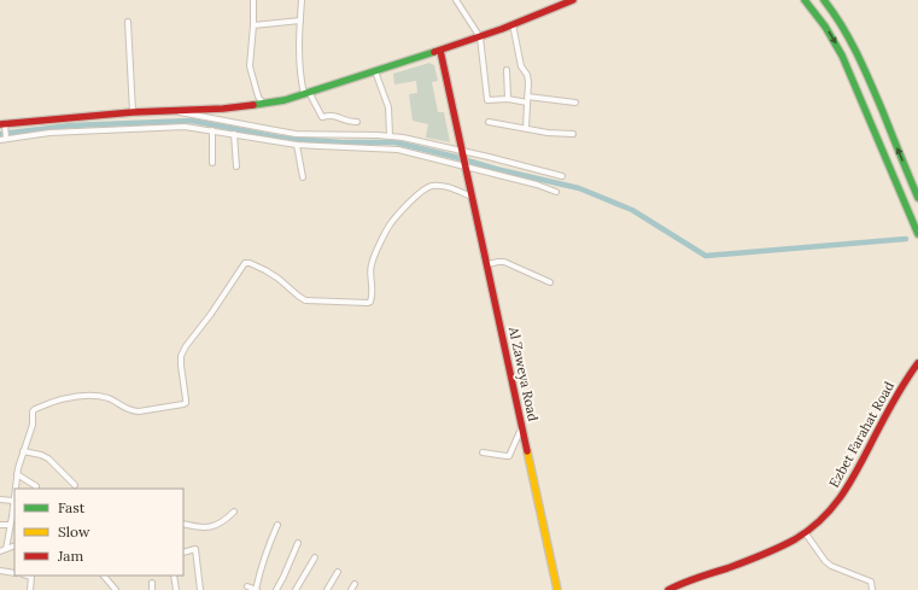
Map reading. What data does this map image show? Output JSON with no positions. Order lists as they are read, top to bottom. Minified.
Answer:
{"streets":{"main road":["Al Zaweya Road","Ezbet Farahat Road"]},"legend":["Fast","Slow","Jam"]}
